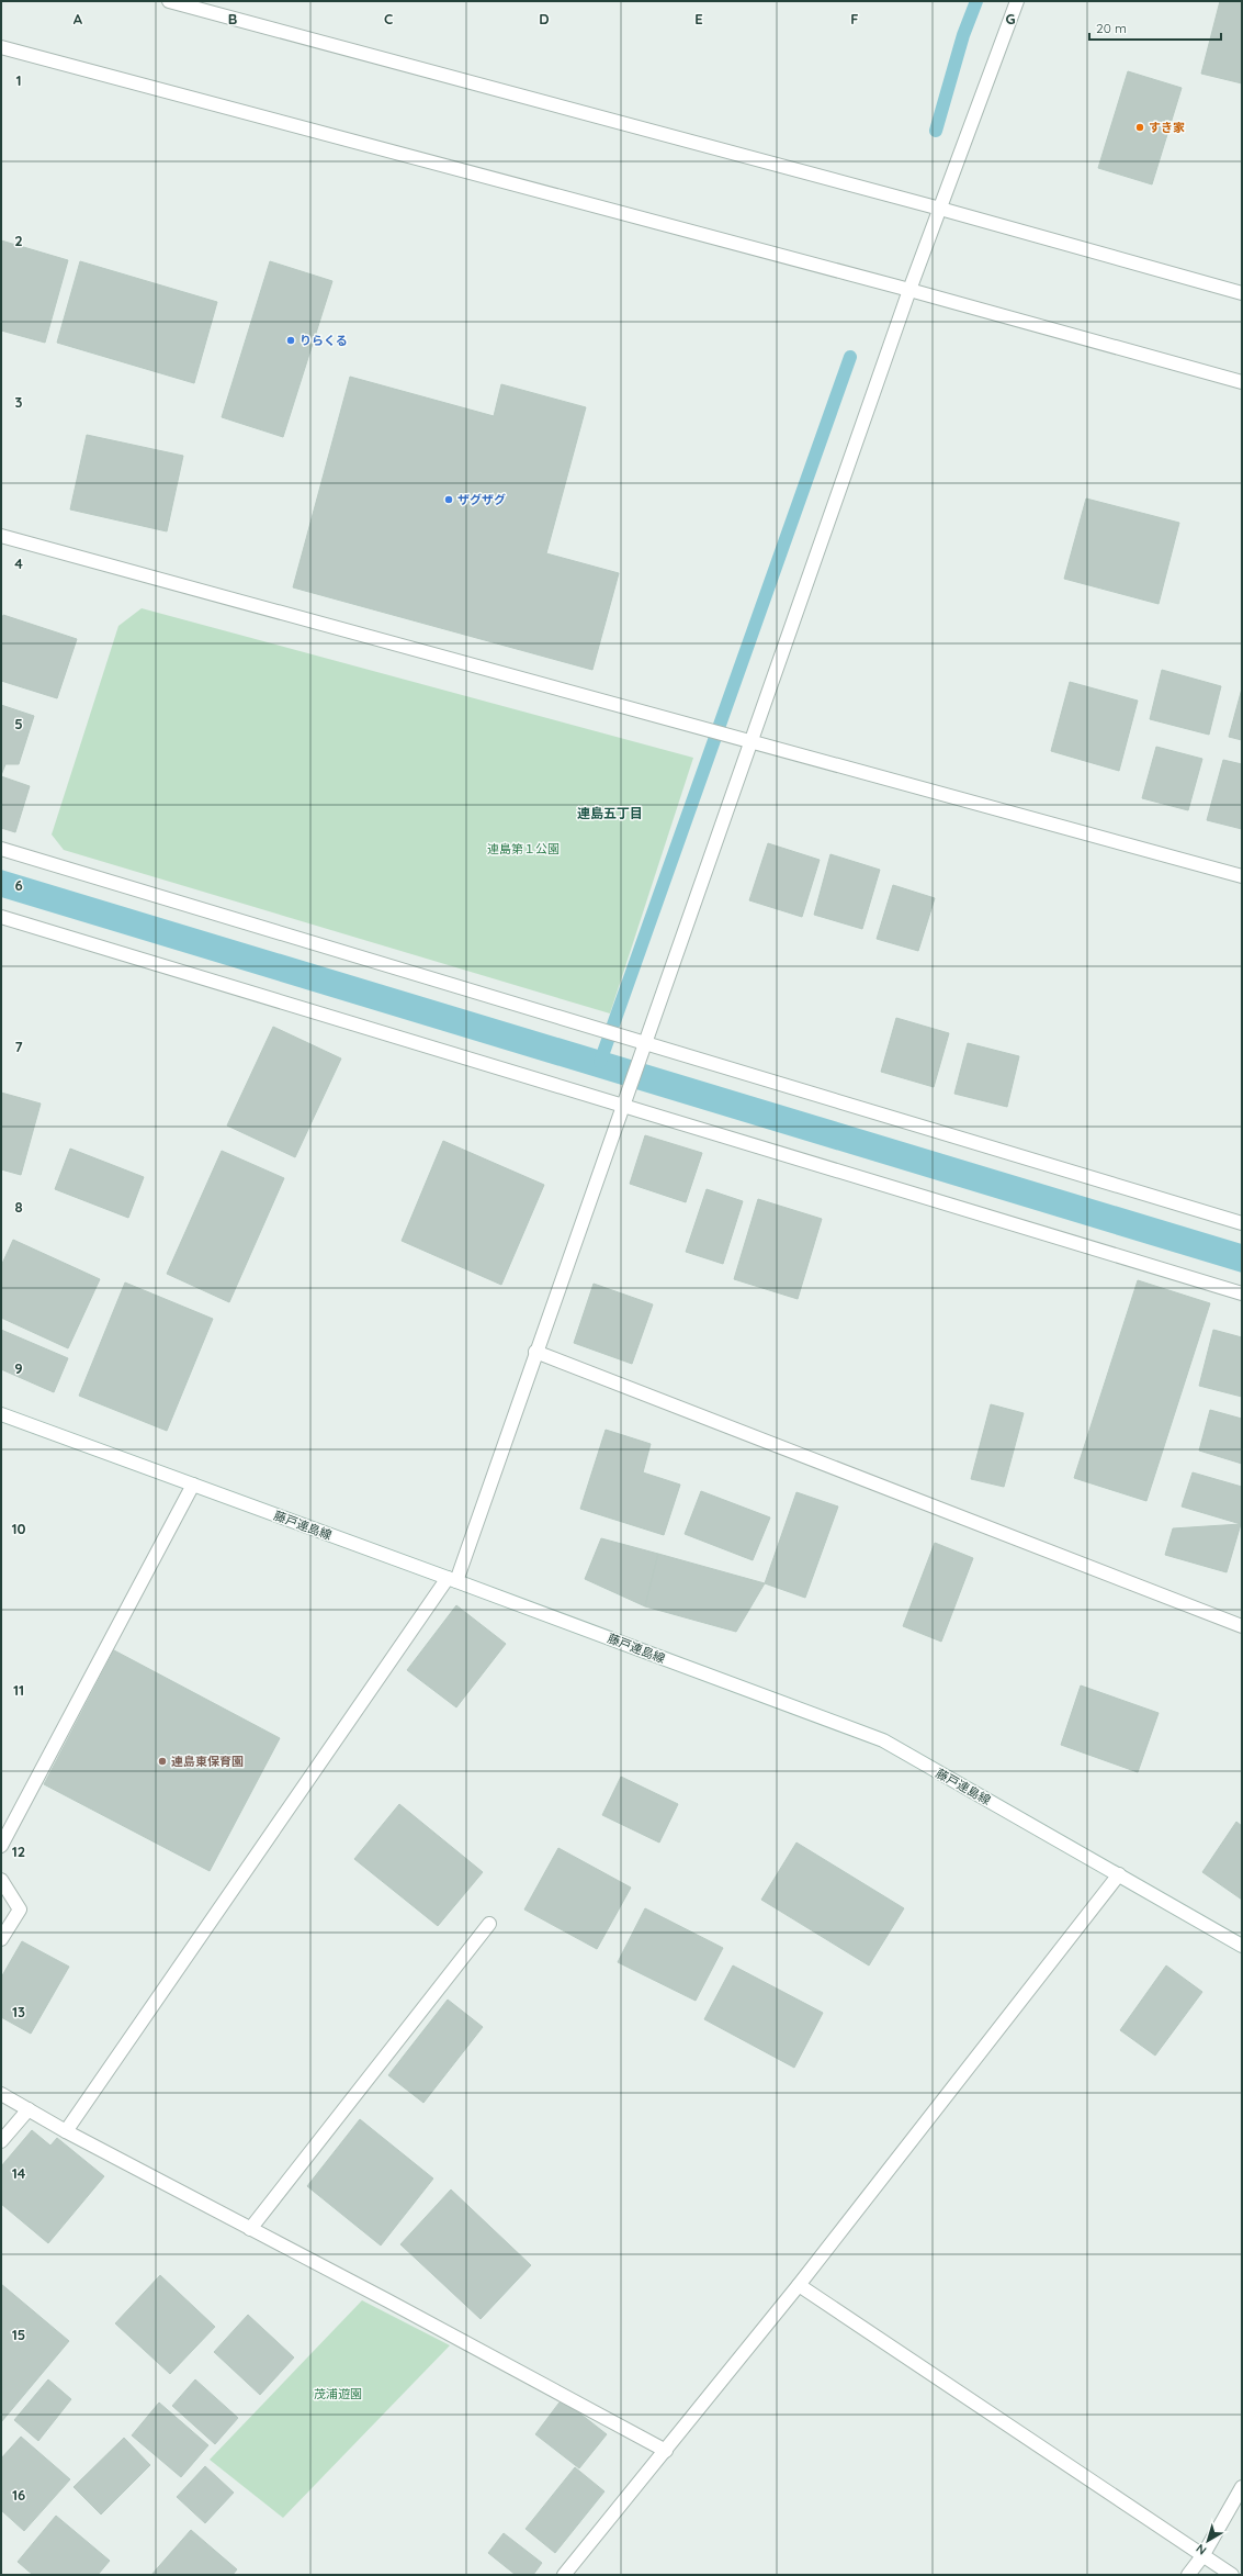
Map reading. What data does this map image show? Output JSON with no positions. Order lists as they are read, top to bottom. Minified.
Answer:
{"streets":{"street":["藤戸連島線"]},"districts":["連島五丁目"],"parks":["連島第１公園","茂浦遊園"],"places":["すき家","りらくる","ザグザグ","連島東保育園"],"scale_bar":"20 m","north":"bottom left","grid":{"columns":["A","B","C","D","E","F","G"],"rows":["1","2","3","4","5","6","7","8","9","10","11","12","13","14","15","16"]}}
